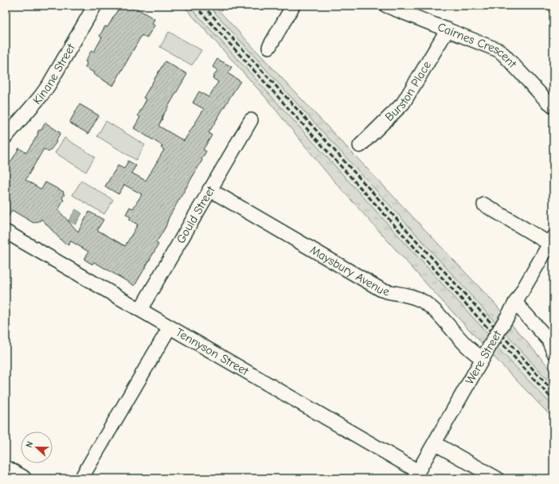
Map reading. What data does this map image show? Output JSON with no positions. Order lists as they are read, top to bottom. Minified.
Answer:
{"streets":{"street":["Cairnes Crescent","Kinane Street","Burston Place","Gould Street","Maysbury Avenue","Tennyson Street","Were Street"]},"crossings":[["Cairnes Crescent","Burston Place"],["Gould Street","Maysbury Avenue"],["Gould Street","Tennyson Street"],["Maysbury Avenue","Were Street"],["Tennyson Street","Were Street"]],"north":"left"}
